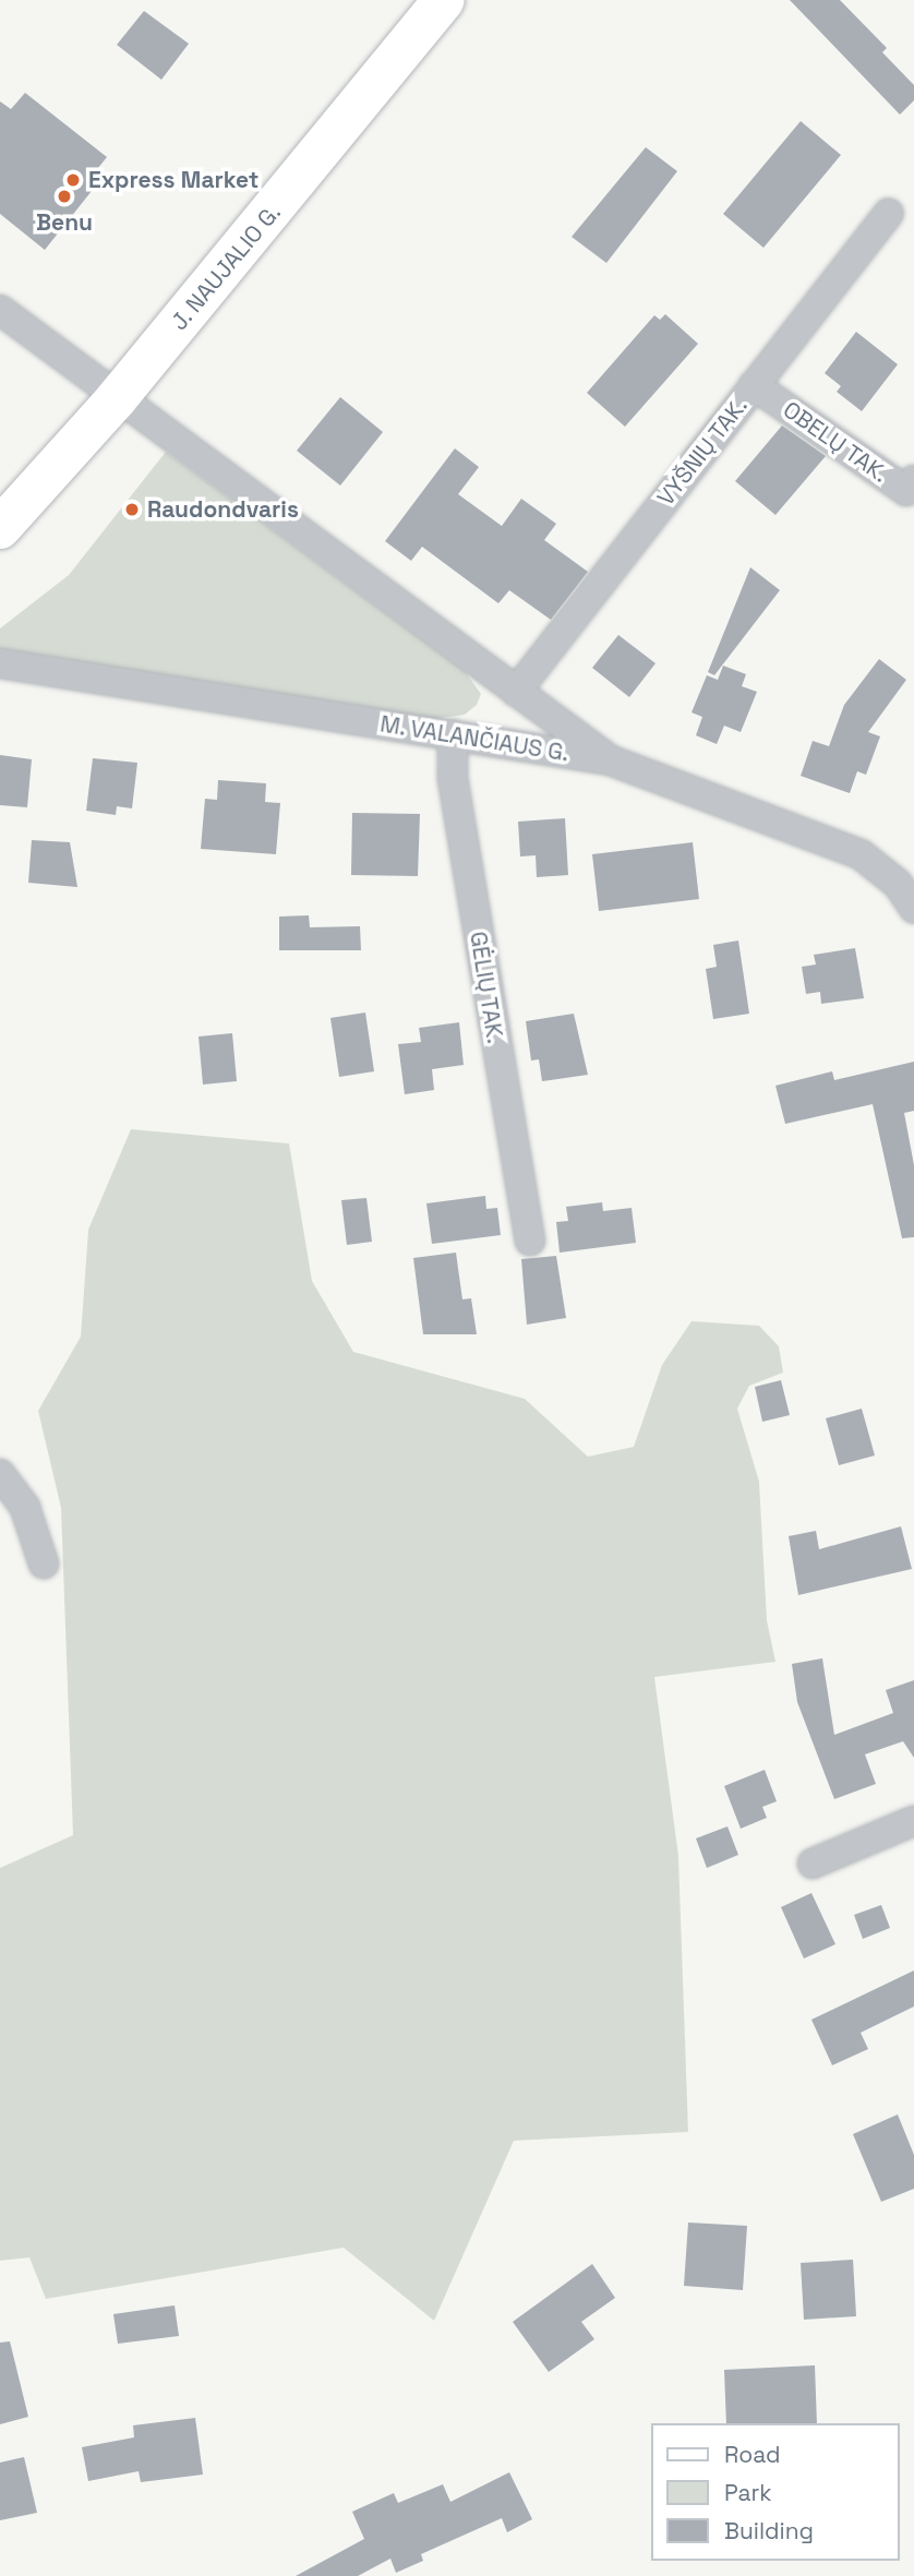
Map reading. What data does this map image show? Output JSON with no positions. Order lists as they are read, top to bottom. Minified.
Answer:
{"streets":{"main road":["J. NAUJALIO G."],"street":["OBELŲ TAK.","VYŠNIŲ TAK.","M. VALANČIAUS G.","GĖLIŲ TAK."]},"crossings":[["OBELŲ TAK.","VYŠNIŲ TAK."],["M. VALANČIAUS G.","GĖLIŲ TAK."]],"places":["Express Market","Benu","Raudondvaris"],"legend":["Road","Park","Building"]}
